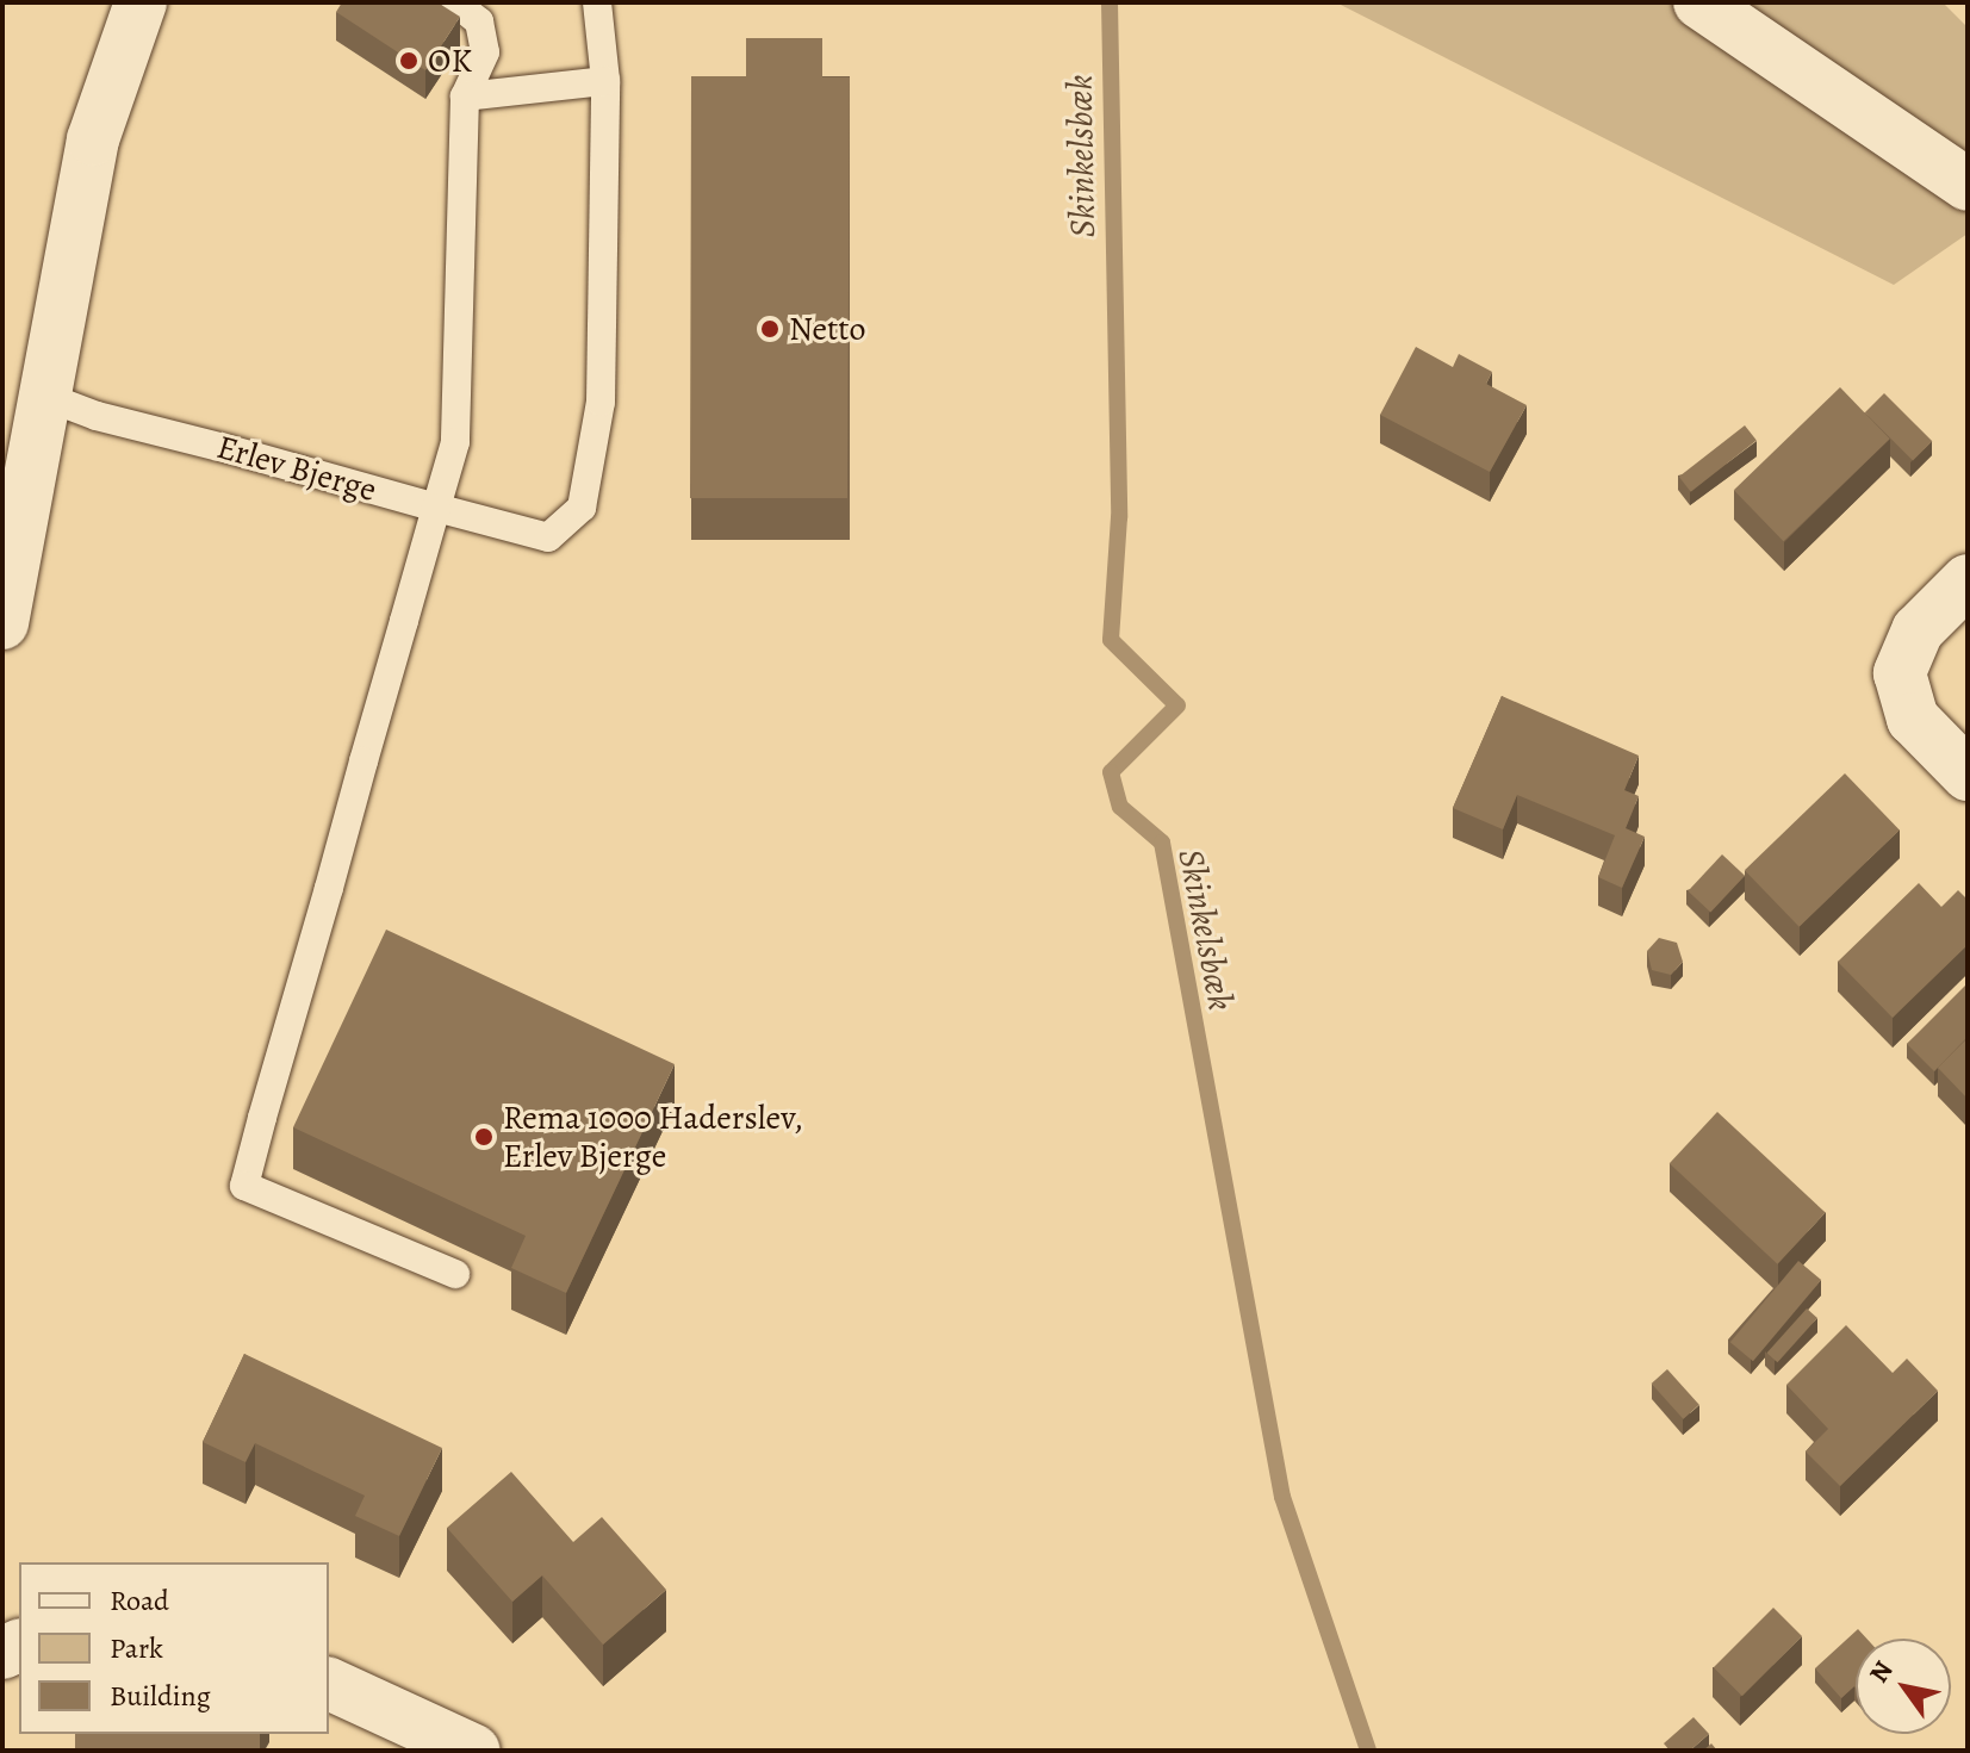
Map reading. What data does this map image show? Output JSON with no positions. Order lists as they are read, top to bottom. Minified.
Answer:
{"streets":{"lane":["Erlev Bjerge"]},"water":["Skinkelsbæk"],"places":["OK","Netto","Rema 1000 Haderslev, Erlev Bjerge"],"legend":["Road","Park","Building"],"north":"top left"}
